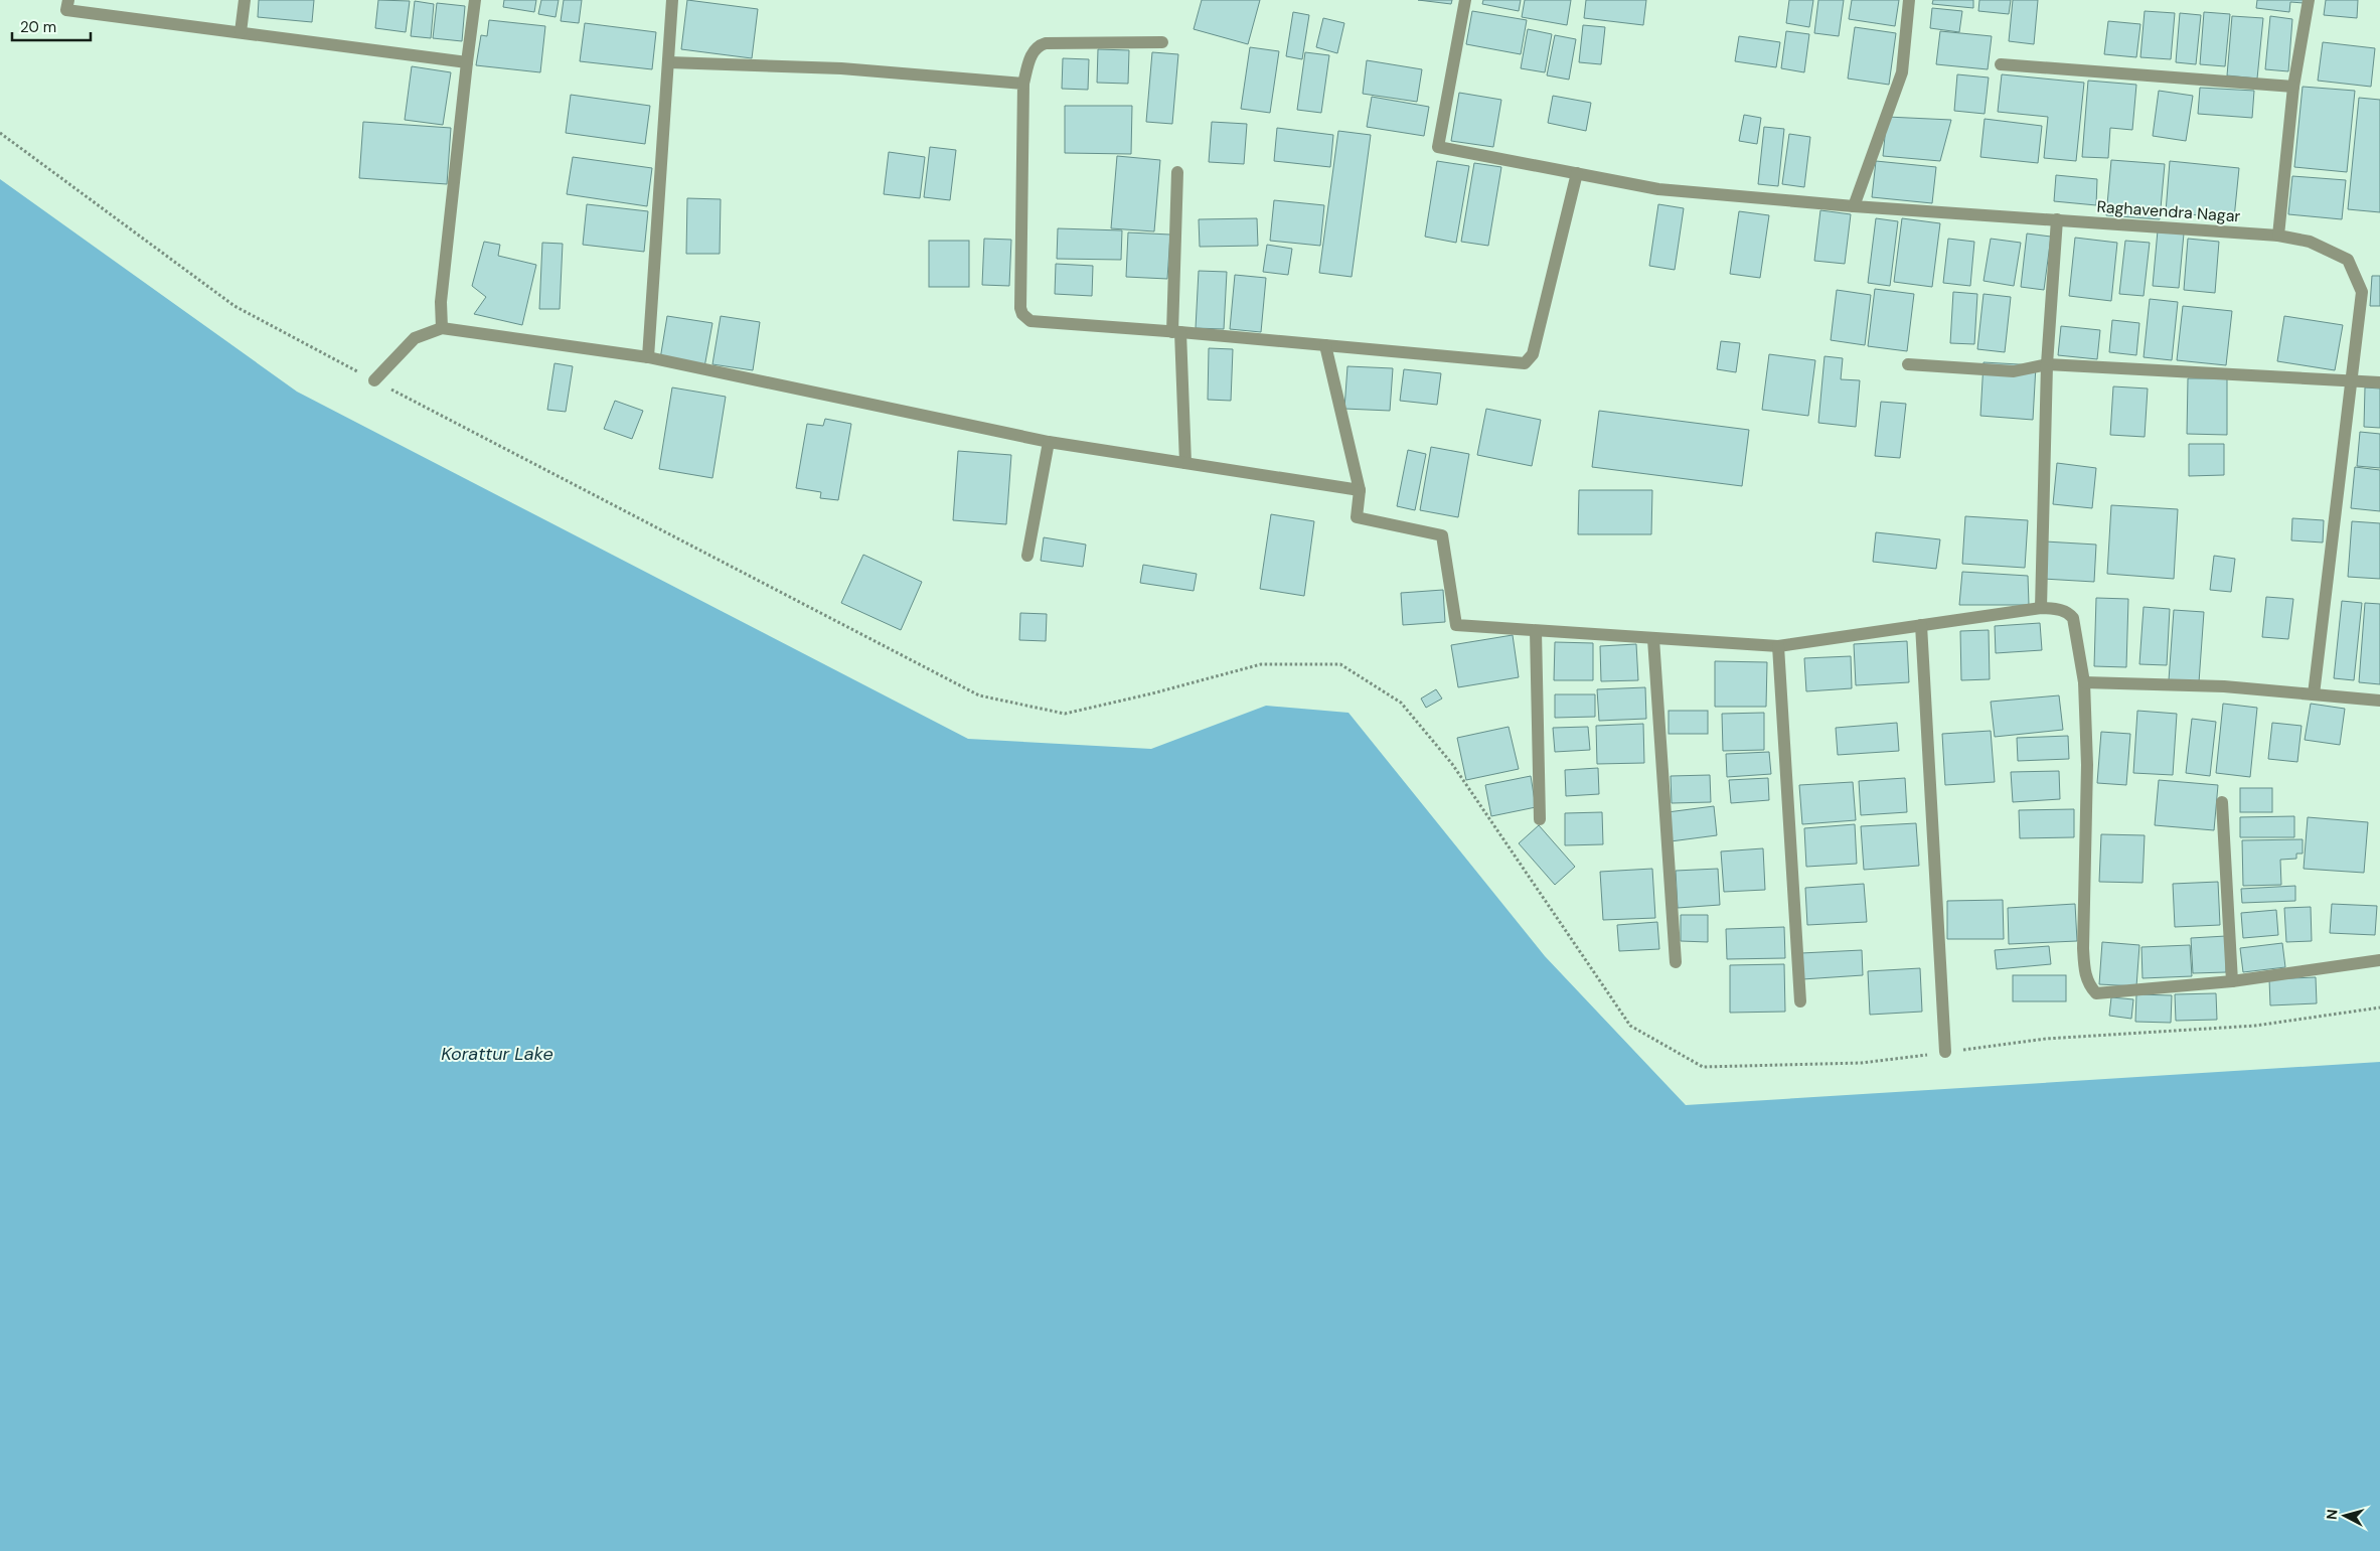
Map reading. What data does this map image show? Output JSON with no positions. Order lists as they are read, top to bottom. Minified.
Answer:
{"streets":{"street":["Raghavendra Nagar"]},"water":["Korattur Lake"],"scale_bar":"20 m","north":"left"}
